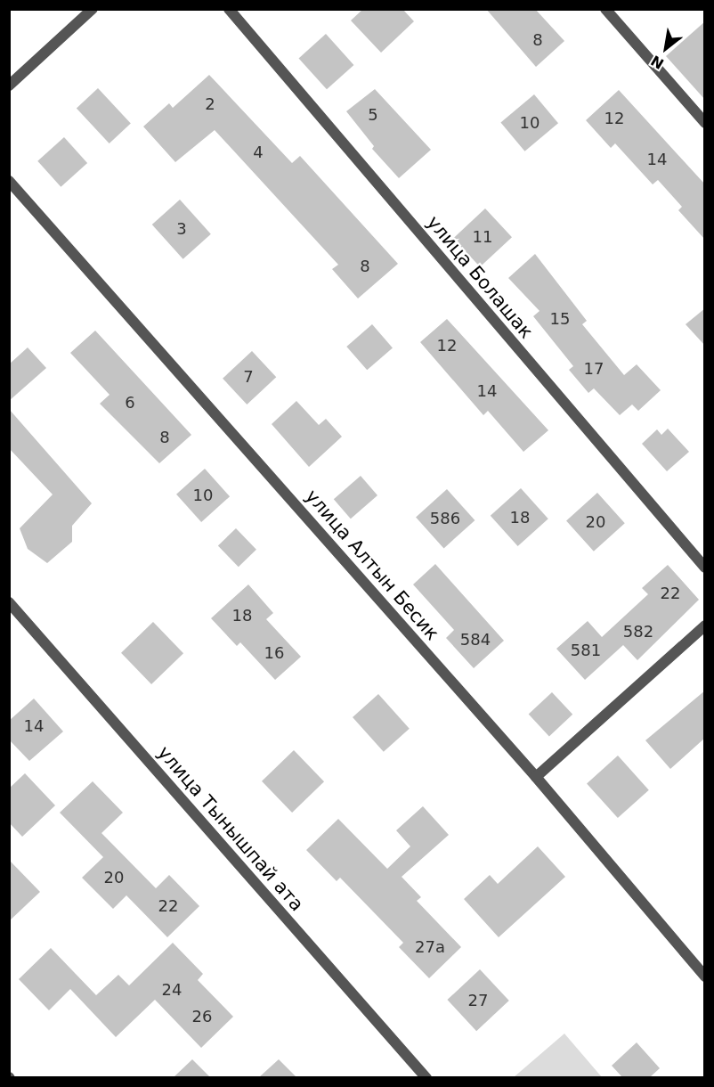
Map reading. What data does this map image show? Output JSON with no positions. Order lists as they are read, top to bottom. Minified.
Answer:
{"streets":{"street":["улица Болашак","улица Алтын Бесик","улица Тынышпай ата"]},"house_numbers":["8","2","5","12","10","4","14","3","11","8","15","12","17","7","14","6","8","10","18","586","20","22","18","582","584","581","16","14","20","22","27а","24","27","26"],"north":"bottom left"}
